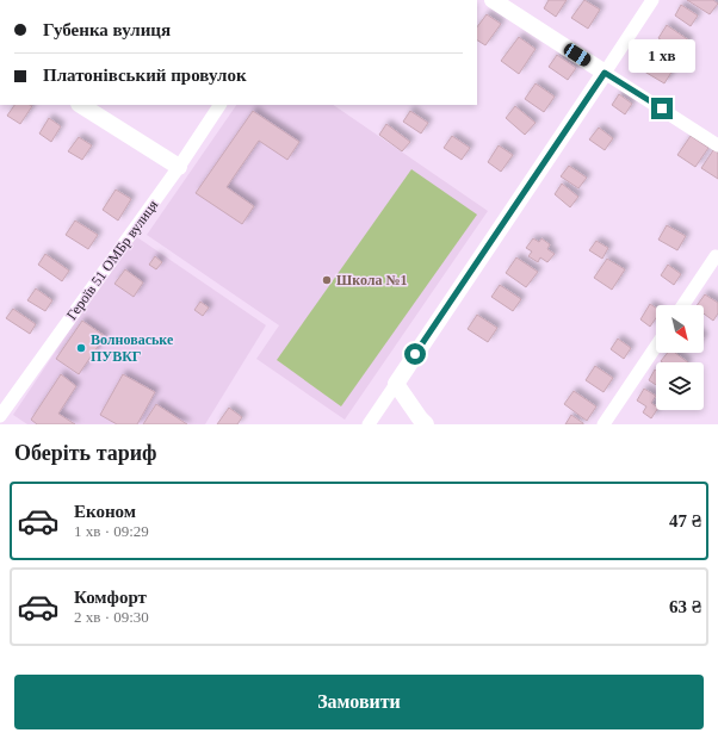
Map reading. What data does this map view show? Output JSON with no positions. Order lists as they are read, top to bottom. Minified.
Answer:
{"streets":{"street":["Героїв 51 ОМБр вулиця"]},"places":["Школа №1","Волноваське ПУВКГ"],"north":"bottom right","page":{"banner":["Губенка вулиця","Платонівський провулок"],"bubble":"1 хв","heading":"Оберіть тариф","list":[{"name":"Економ","note":"1 хв · 09:29","value":"47 ₴"},{"name":"Комфорт","note":"2 хв · 09:30","value":"63 ₴"}],"buttons":"Замовити"}}
